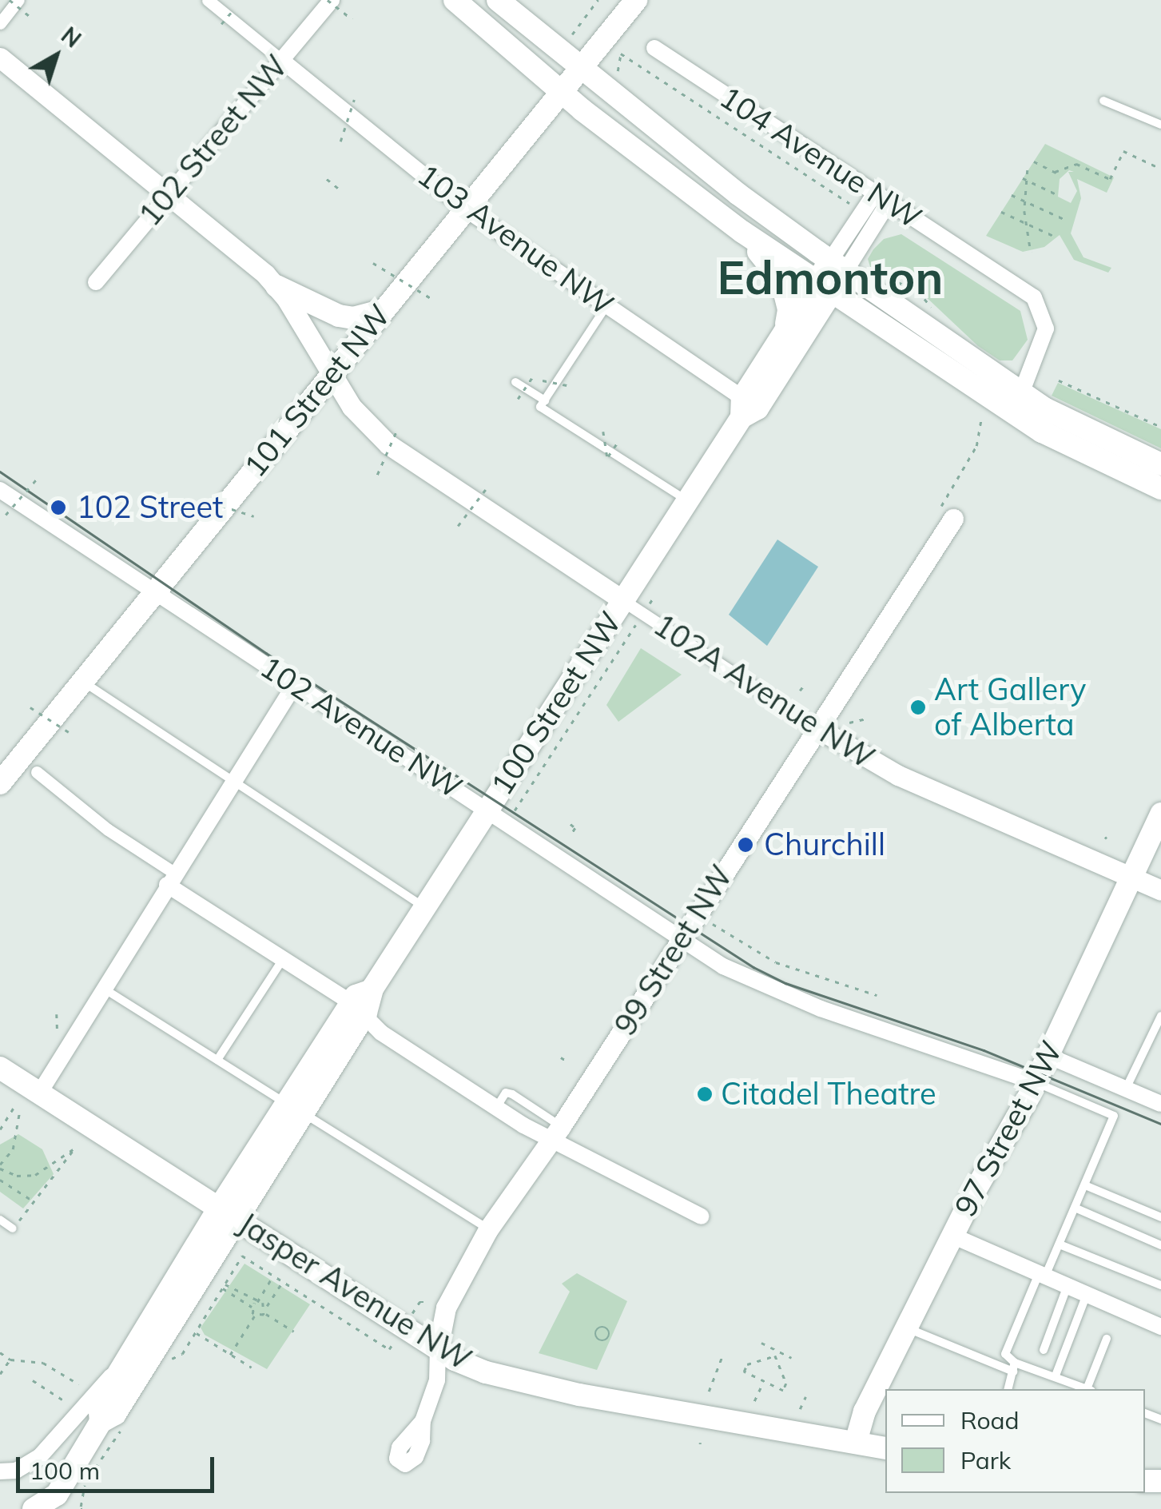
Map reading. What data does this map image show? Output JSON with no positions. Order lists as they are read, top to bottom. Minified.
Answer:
{"streets":{"main road":["101 Street NW","100 Street NW","97 Street NW","Jasper Avenue NW"],"street":["102 Street NW","104 Avenue NW","103 Avenue NW","102A Avenue NW","102 Avenue NW","99 Street NW"]},"crossings":[["102 Street NW","103 Avenue NW"],["104 Avenue NW","100 Street NW"],["103 Avenue NW","101 Street NW"],["103 Avenue NW","100 Street NW"],["101 Street NW","102A Avenue NW"],["101 Street NW","102 Avenue NW"],["102A Avenue NW","100 Street NW"],["102A Avenue NW","99 Street NW"],["102A Avenue NW","97 Street NW"],["100 Street NW","102 Avenue NW"],["100 Street NW","Jasper Avenue NW"],["102 Avenue NW","99 Street NW"],["102 Avenue NW","97 Street NW"],["99 Street NW","Jasper Avenue NW"],["97 Street NW","Jasper Avenue NW"]],"districts":["Edmonton"],"places":["102 Street","Art Gallery of Alberta","Churchill","Citadel Theatre"],"legend":["Road","Park"],"scale_bar":"100 m","north":"top right"}
